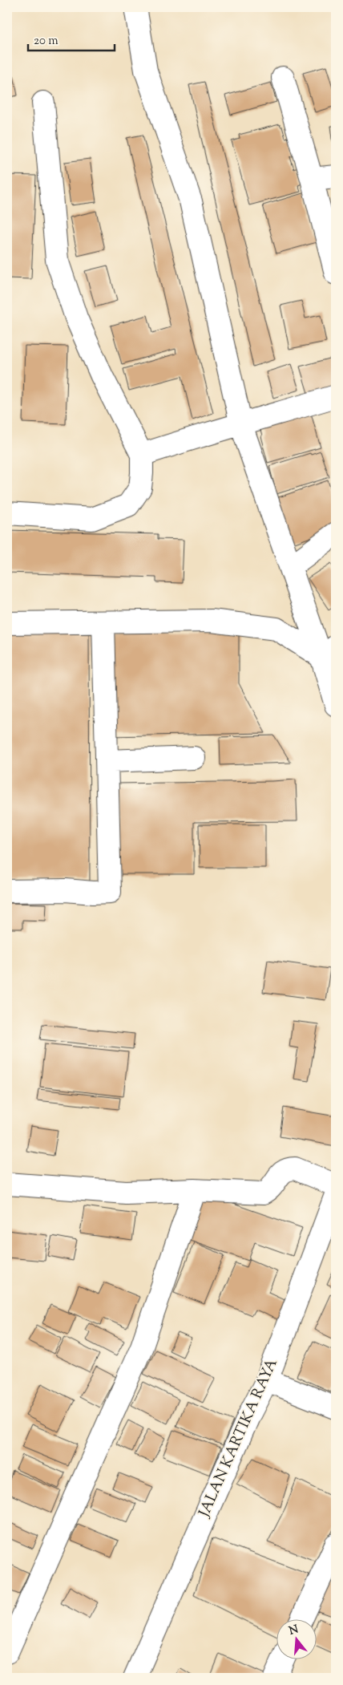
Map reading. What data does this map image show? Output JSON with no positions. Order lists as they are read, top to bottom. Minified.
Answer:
{"streets":{"street":["JALAN KARTIKA RAYA"]},"scale_bar":"20 m","north":"top"}
